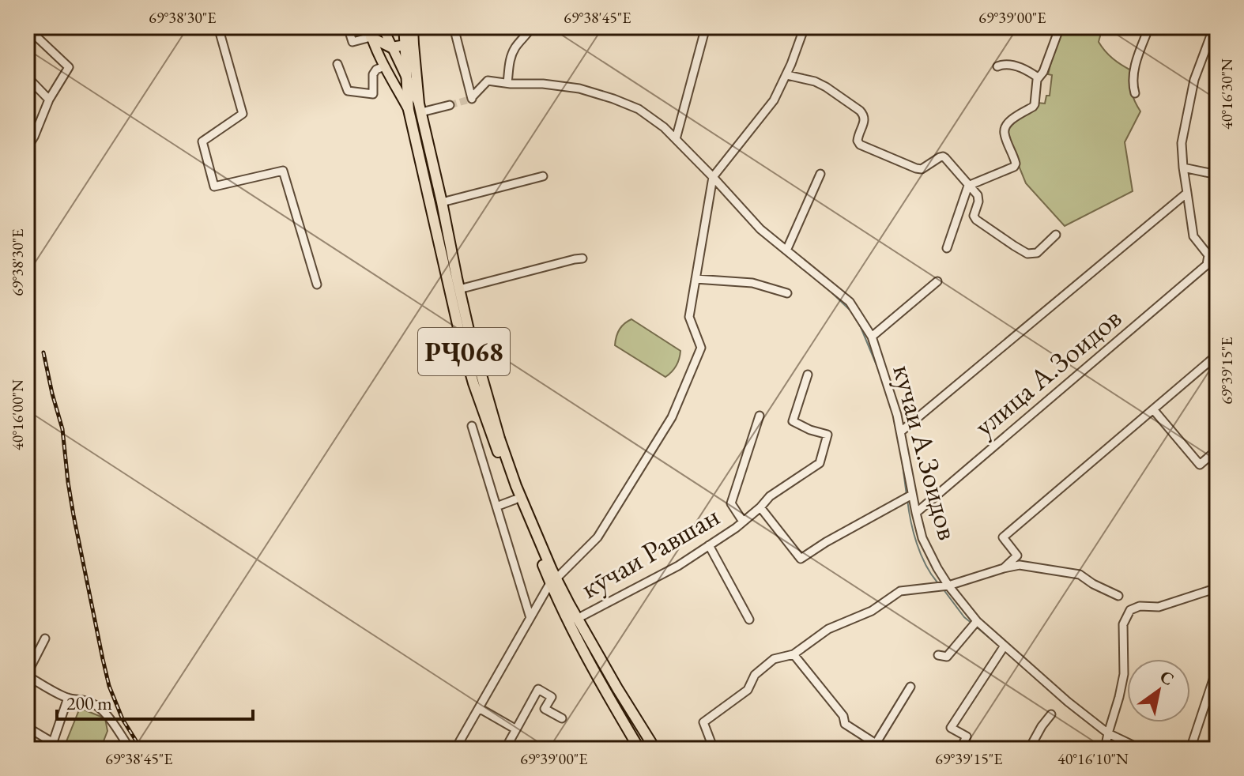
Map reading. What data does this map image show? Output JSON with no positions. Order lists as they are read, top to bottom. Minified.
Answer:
{"streets":{"highway":["РҶ068"],"street":["улица А.Зоидов","кучаи А.Зоидов","кӯчаи Равшан"]},"crossings":[["РҶ068","кӯчаи Равшан"],["улица А.Зоидов","кучаи А.Зоидов"],["кучаи А.Зоидов","кӯчаи Равшан"]],"scale_bar":"200 m","north":"top right","coordinates":["69°38'30\"E","69°38'45\"E","69°39'00\"E","40°16'30\"N","69°39'15\"E","40°16'00\"N","40°16'10\"N"]}
